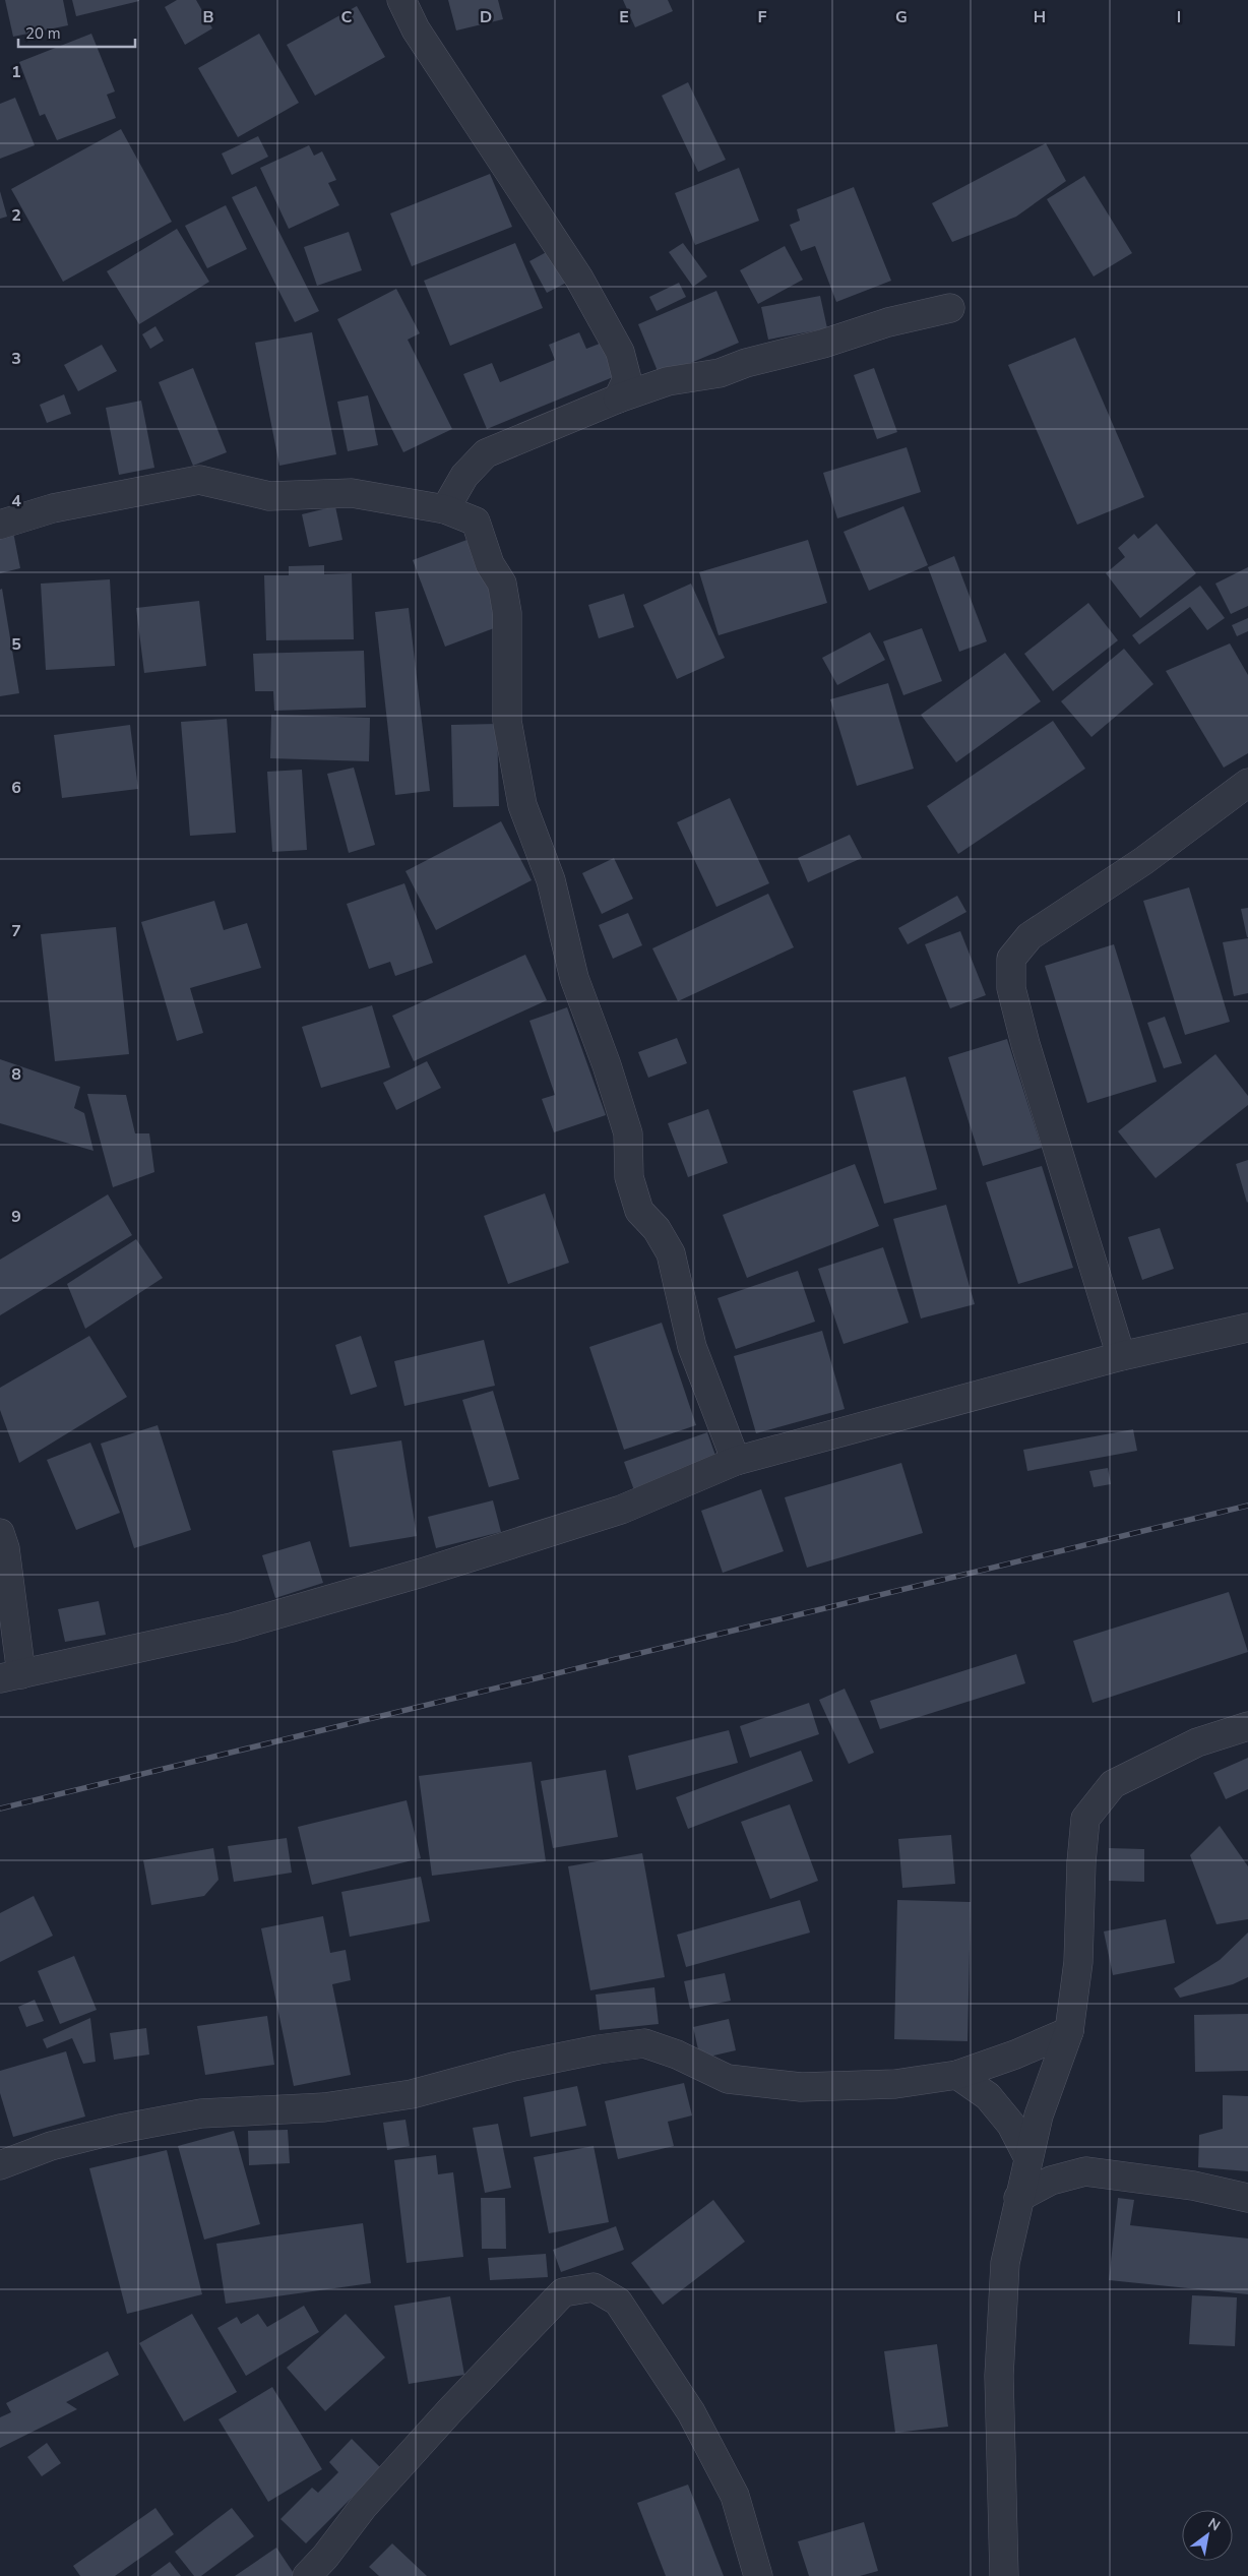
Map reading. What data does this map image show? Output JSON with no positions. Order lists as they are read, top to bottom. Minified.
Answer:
{"scale_bar":"20 m","north":"top right","grid":{"columns":["B","C","D","E","F","G","H","I"],"rows":["1","2","3","4","5","6","7","8","9"]}}
